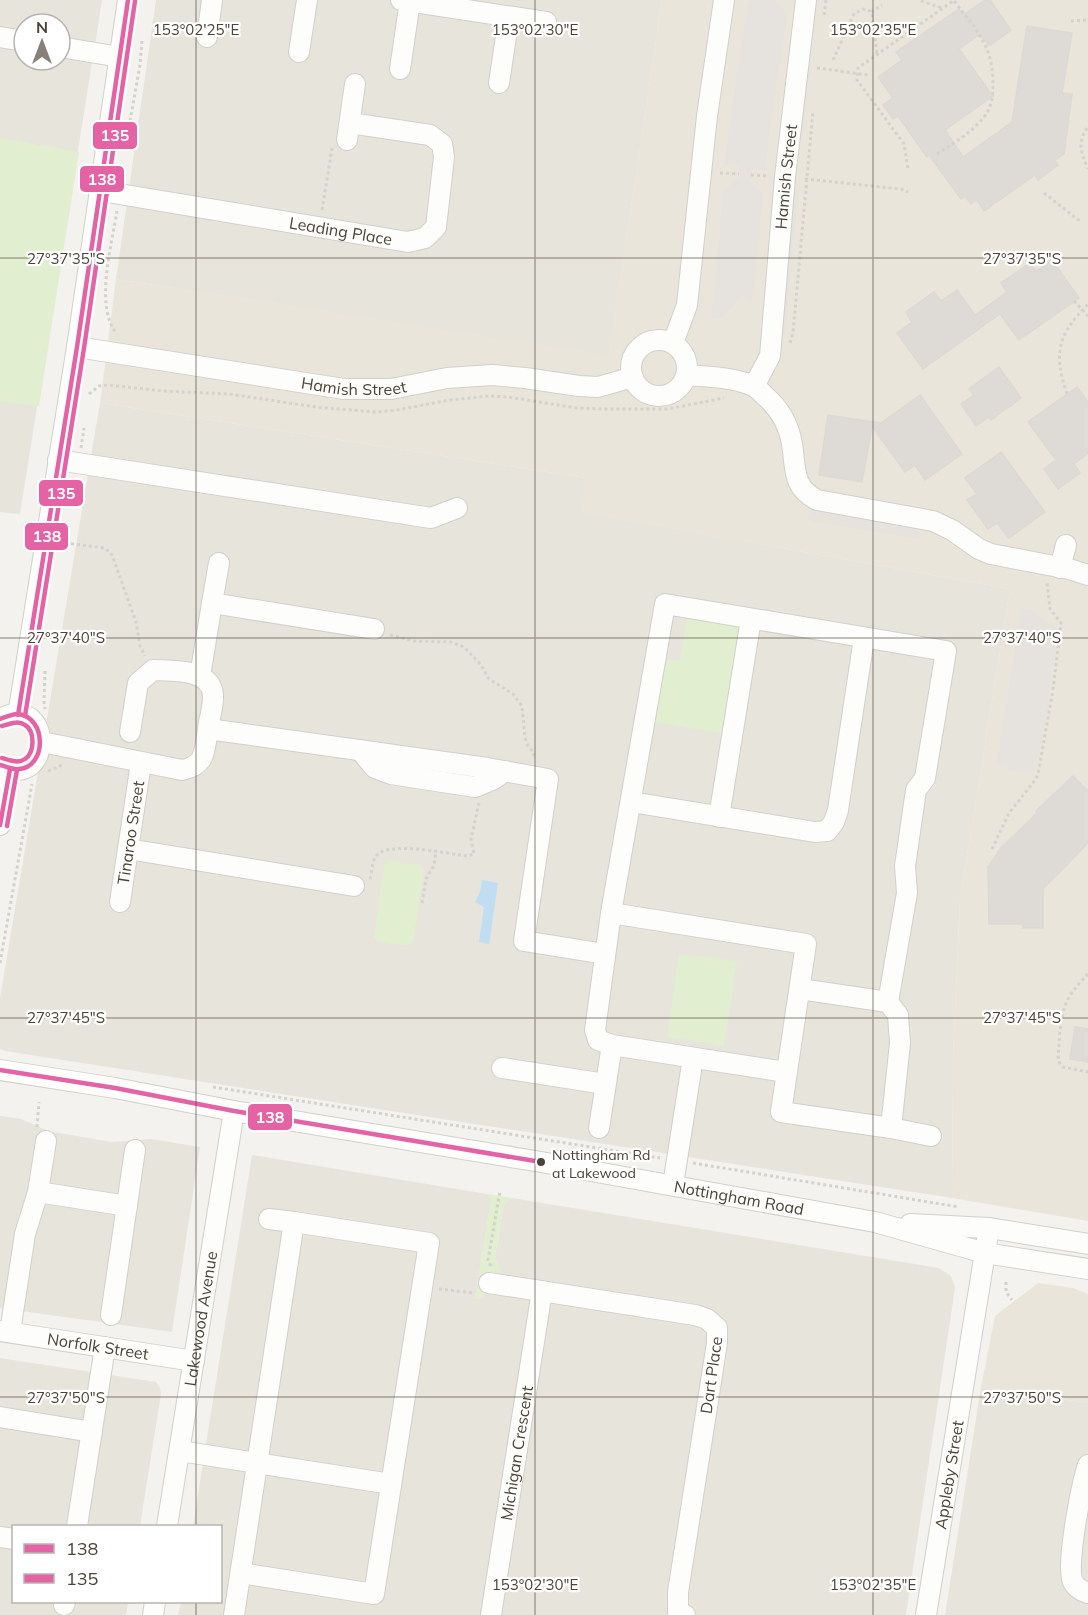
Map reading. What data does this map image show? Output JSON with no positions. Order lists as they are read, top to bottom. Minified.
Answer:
{"streets":{"street":["Hamish Street","Leading Place","Tinaroo Street","Nottingham Road","Lakewood Avenue","Norfolk Street","Dart Place","Michigan Crescent","Appleby Street"]},"crossings":[["Nottingham Road","Lakewood Avenue"],["Nottingham Road","Appleby Street"],["Lakewood Avenue","Norfolk Street"],["Dart Place","Michigan Crescent"]],"places":["Nottingham Rd at Lakewood"],"lines":["transit line 138","transit line 135"],"legend":["138","135"],"north":"top","coordinates":["153°02'25\"E","153°02'30\"E","153°02'35\"E","27°37'35\"S","27°37'40\"S","27°37'45\"S","27°37'50\"S"]}
